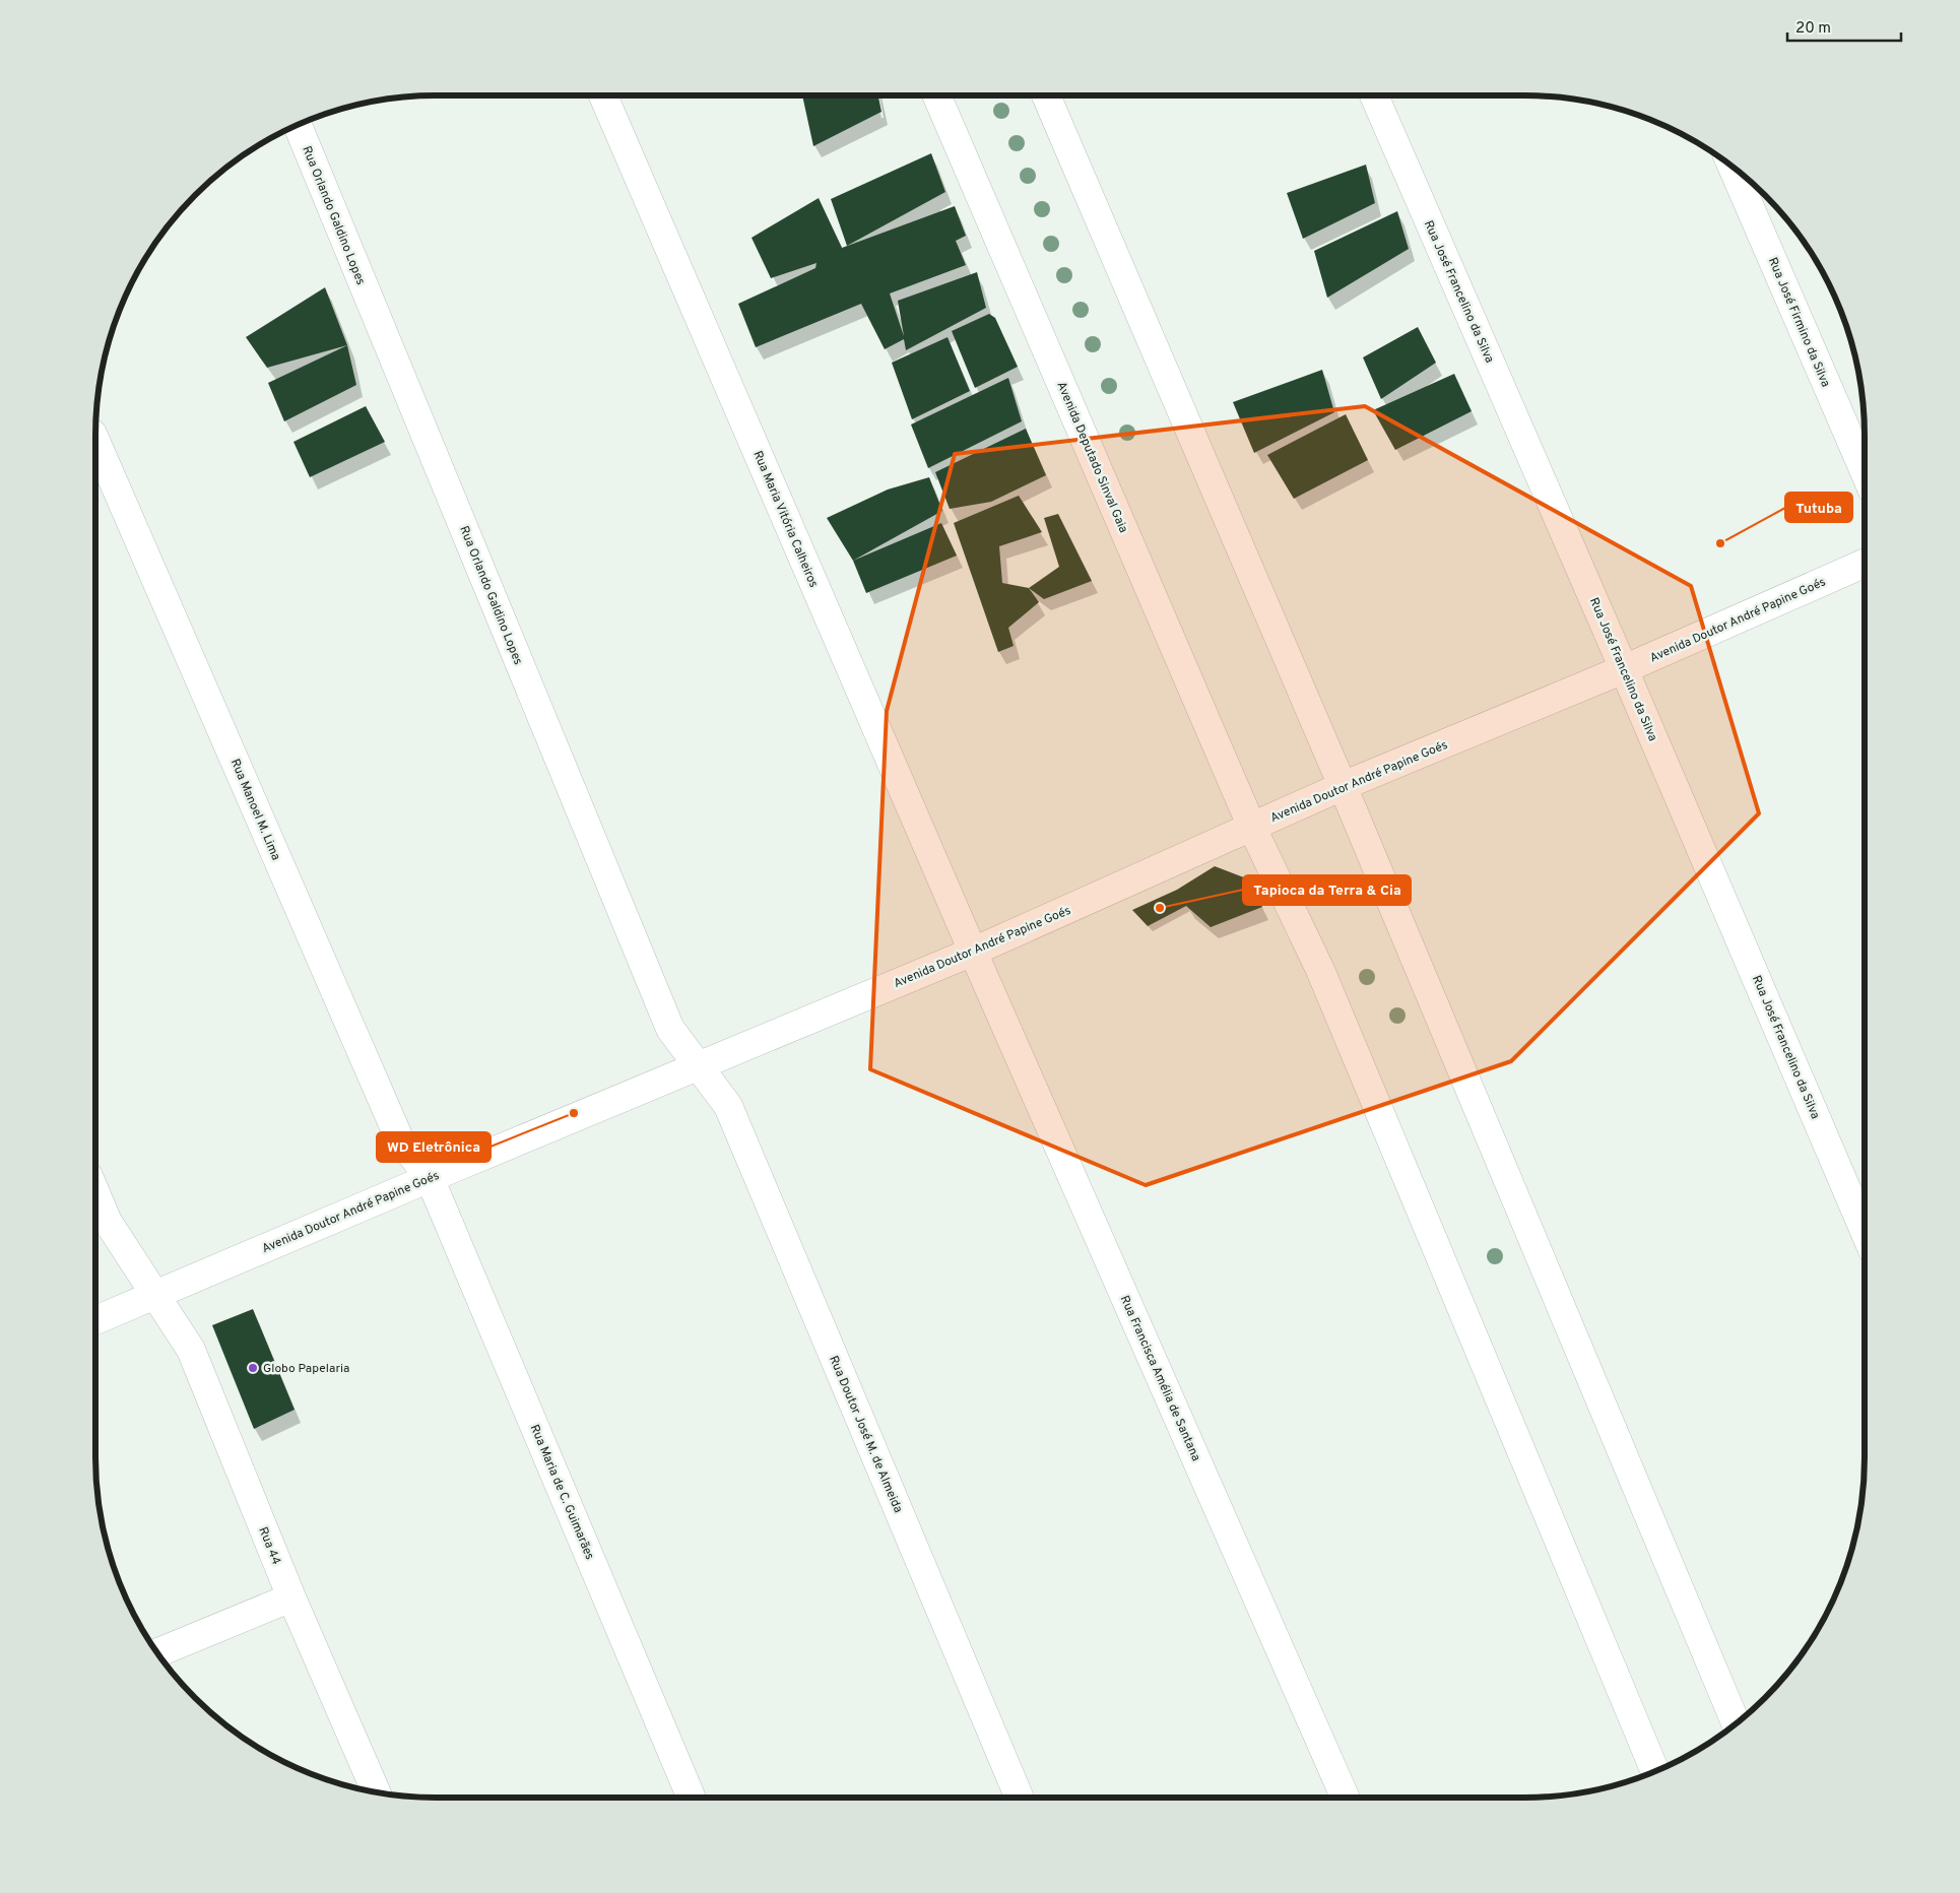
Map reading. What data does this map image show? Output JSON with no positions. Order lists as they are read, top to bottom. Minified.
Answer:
{"streets":{"street":["Rua Orlando Galdino Lopes","Rua José Francelino da Silva","Rua José Firmino da Silva","Avenida Deputado Sinval Gaia","Rua Maria Vitória Calheiros","Avenida Doutor André Papine Goés","Rua Manoel M. Lima","Rua Francisca Amélia de Santana","Rua Doutor José M. de Almeida","Rua Maria de C. Guimarães","Rua 44"]},"crossings":[["Rua Orlando Galdino Lopes","Avenida Doutor André Papine Goés"],["Rua Orlando Galdino Lopes","Rua Doutor José M. de Almeida"],["Rua José Francelino da Silva","Avenida Doutor André Papine Goés"],["Avenida Deputado Sinval Gaia","Avenida Doutor André Papine Goés"],["Rua Maria Vitória Calheiros","Avenida Doutor André Papine Goés"],["Rua Maria Vitória Calheiros","Rua Francisca Amélia de Santana"],["Avenida Doutor André Papine Goés","Rua Manoel M. Lima"],["Avenida Doutor André Papine Goés","Rua Francisca Amélia de Santana"],["Avenida Doutor André Papine Goés","Rua Doutor José M. de Almeida"],["Avenida Doutor André Papine Goés","Rua Maria de C. Guimarães"],["Avenida Doutor André Papine Goés","Rua 44"],["Rua Manoel M. Lima","Rua Maria de C. Guimarães"]],"places":["Tutuba","Tapioca da Terra & Cia","WD Eletrônica","Globo Papelaria"],"scale_bar":"20 m"}
